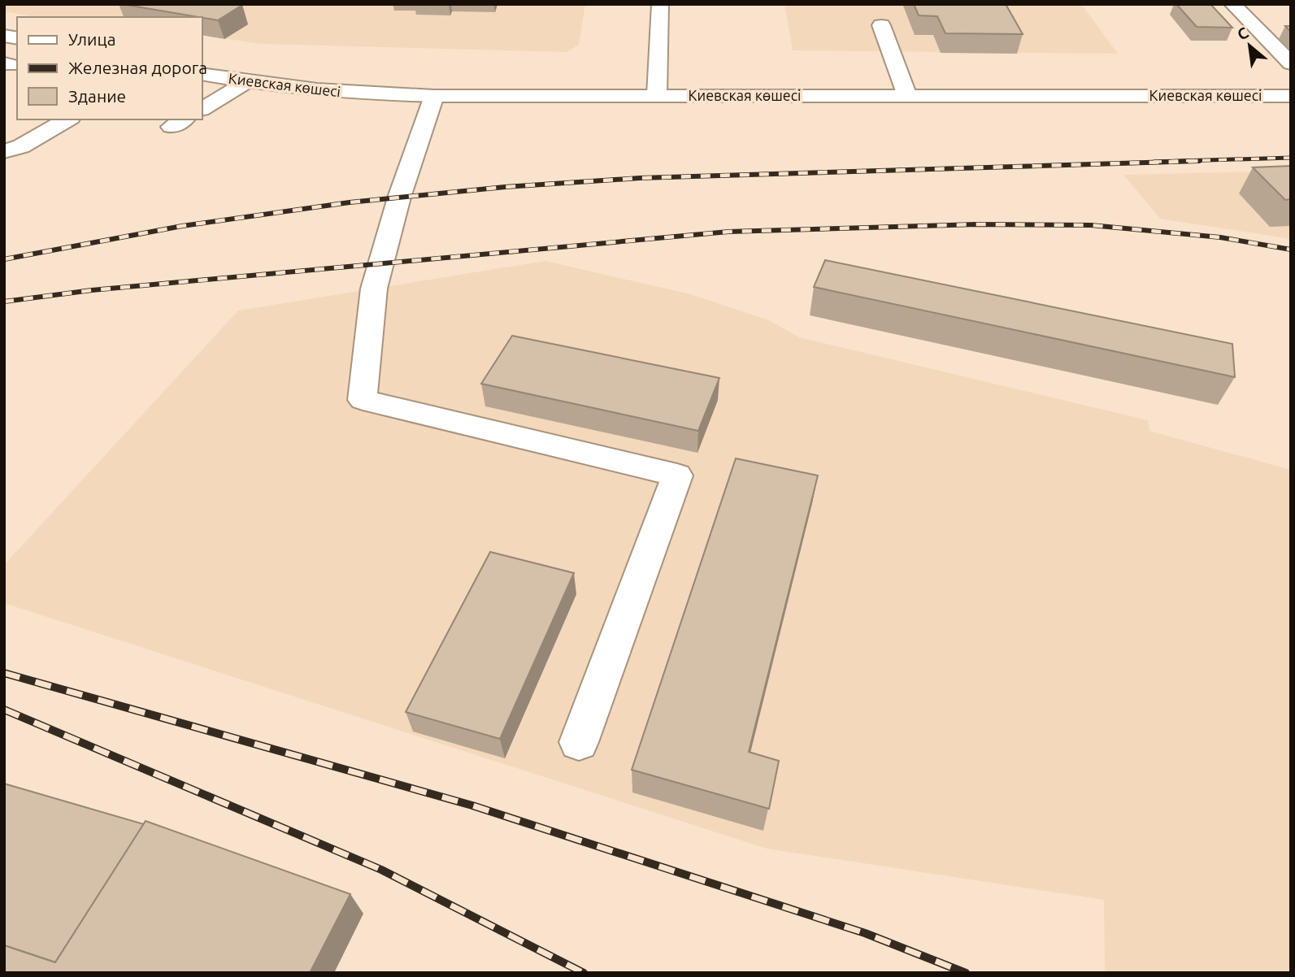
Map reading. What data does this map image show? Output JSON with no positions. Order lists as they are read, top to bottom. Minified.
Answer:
{"streets":{"main road":["Киевская көшесі"]},"legend":["Улица","Железная дорога","Здание"],"north":"top left"}
